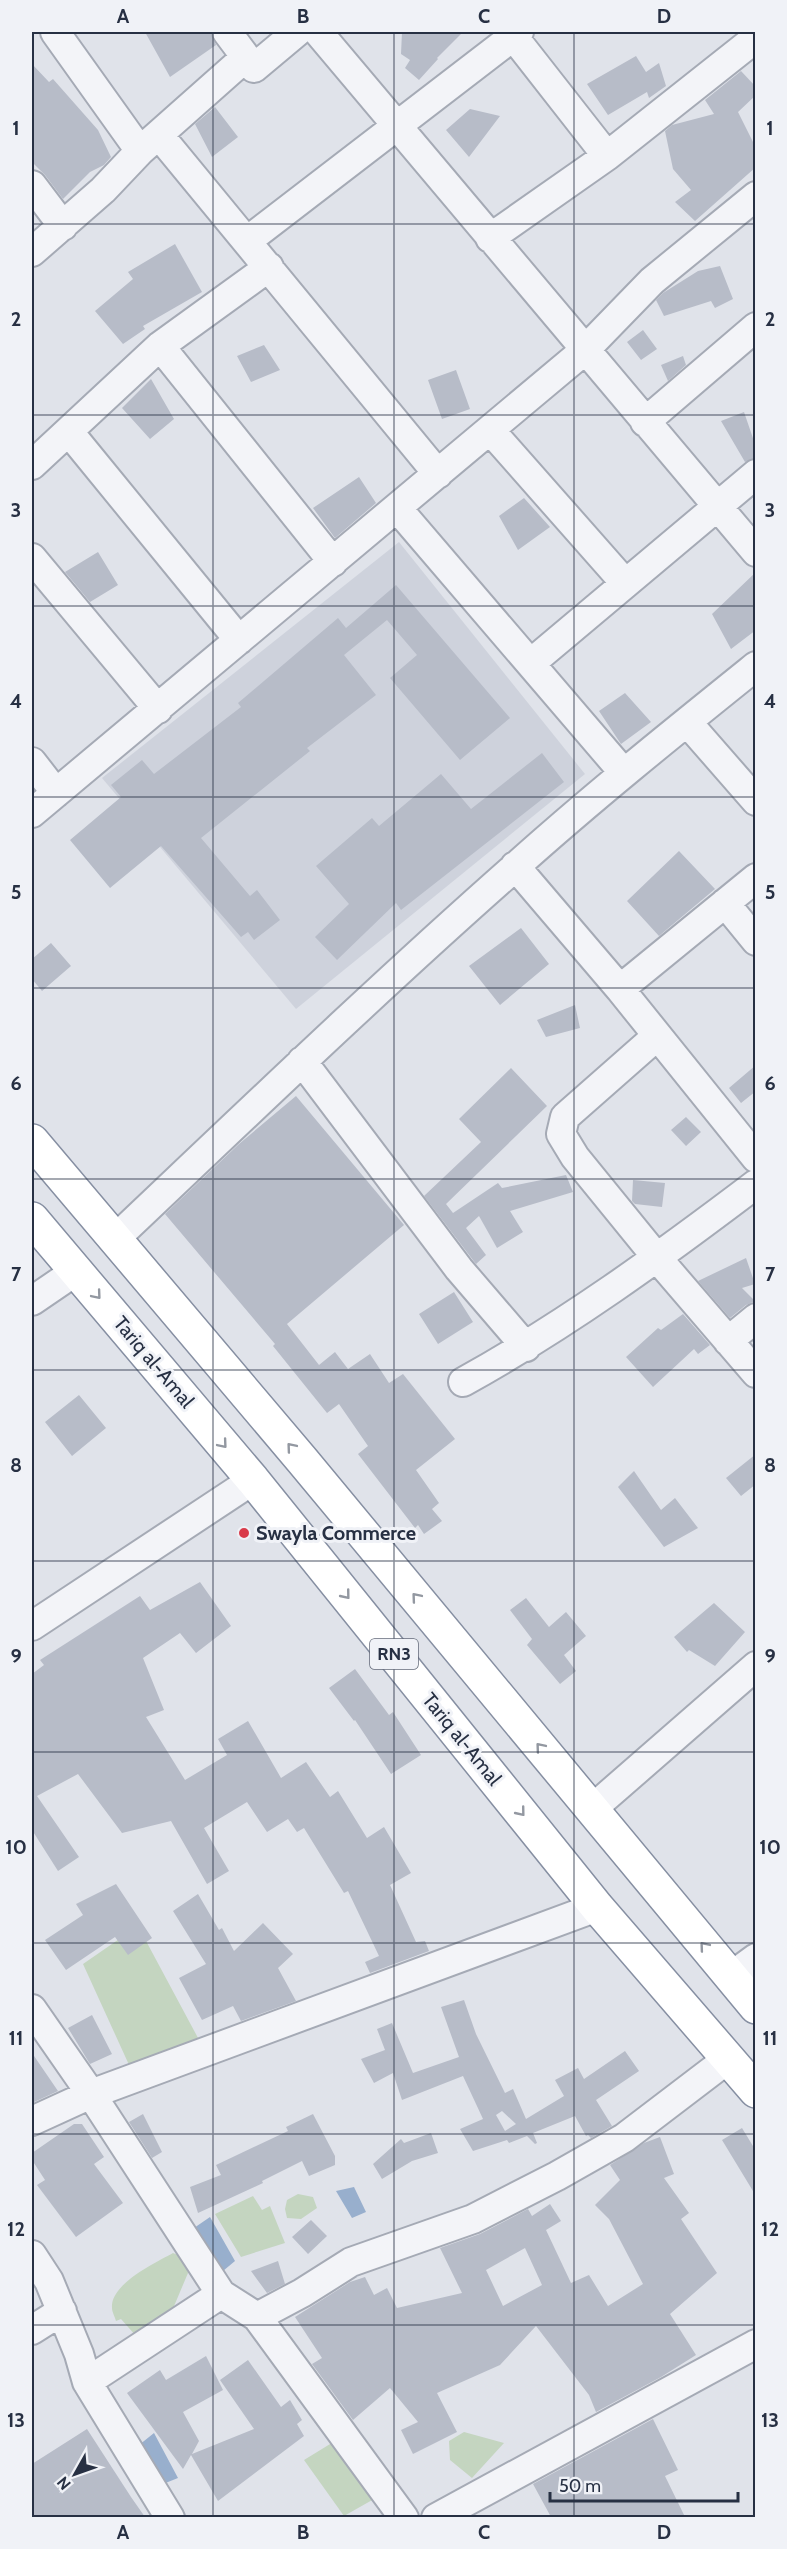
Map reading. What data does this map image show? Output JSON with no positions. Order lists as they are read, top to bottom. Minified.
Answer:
{"streets":{"highway":["Tariq al-Amal","RN3"]},"places":["Swayla Commerce"],"scale_bar":"50 m","north":"bottom left","grid":{"columns":["A","B","C","D"],"rows":["1","2","3","4","5","6","7","8","9","10","11","12","13"]}}
